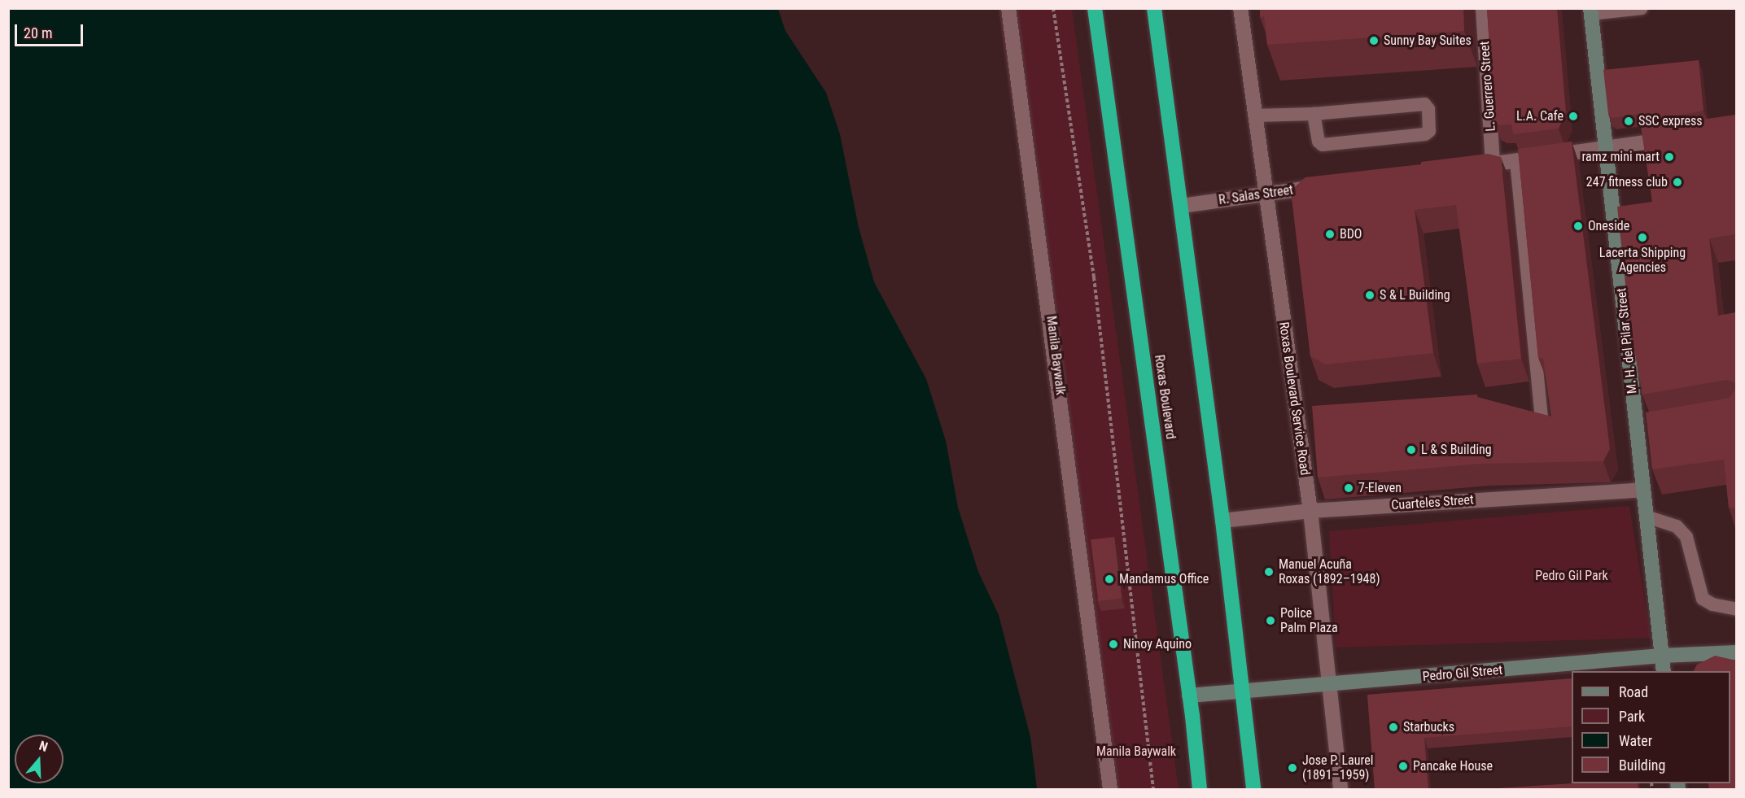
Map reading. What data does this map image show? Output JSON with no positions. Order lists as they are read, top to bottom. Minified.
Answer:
{"streets":{"highway":["Roxas Boulevard"],"main road":["M. H. del Pilar Street","Pedro Gil Street"],"street":["L. Guerrero Street","R. Salas Street","Manila Baywalk","Roxas Boulevard Service Road","Cuarteles Street"]},"crossings":[["R. Salas Street","Roxas Boulevard Service Road"],["M. H. del Pilar Street","Cuarteles Street"],["M. H. del Pilar Street","Pedro Gil Street"],["Roxas Boulevard","Pedro Gil Street"],["Roxas Boulevard Service Road","Cuarteles Street"],["Roxas Boulevard Service Road","Pedro Gil Street"]],"parks":["Pedro Gil Park","Manila Baywalk"],"places":["Sunny Bay Suites","L.A. Cafe","SSC express","ramz mini mart","247 fitness club","Oneside","BDO","Lacerta Shipping Agencies","S & L Building","L & S Building","7-Eleven","Manuel Acuña Roxas (1892–1948)","Mandamus Office","Police Palm Plaza","Ninoy Aquino","Starbucks","Pancake House","Jose P. Laurel (1891–1959)"],"legend":["Road","Park","Water","Building"],"scale_bar":"20 m","north":"top"}
